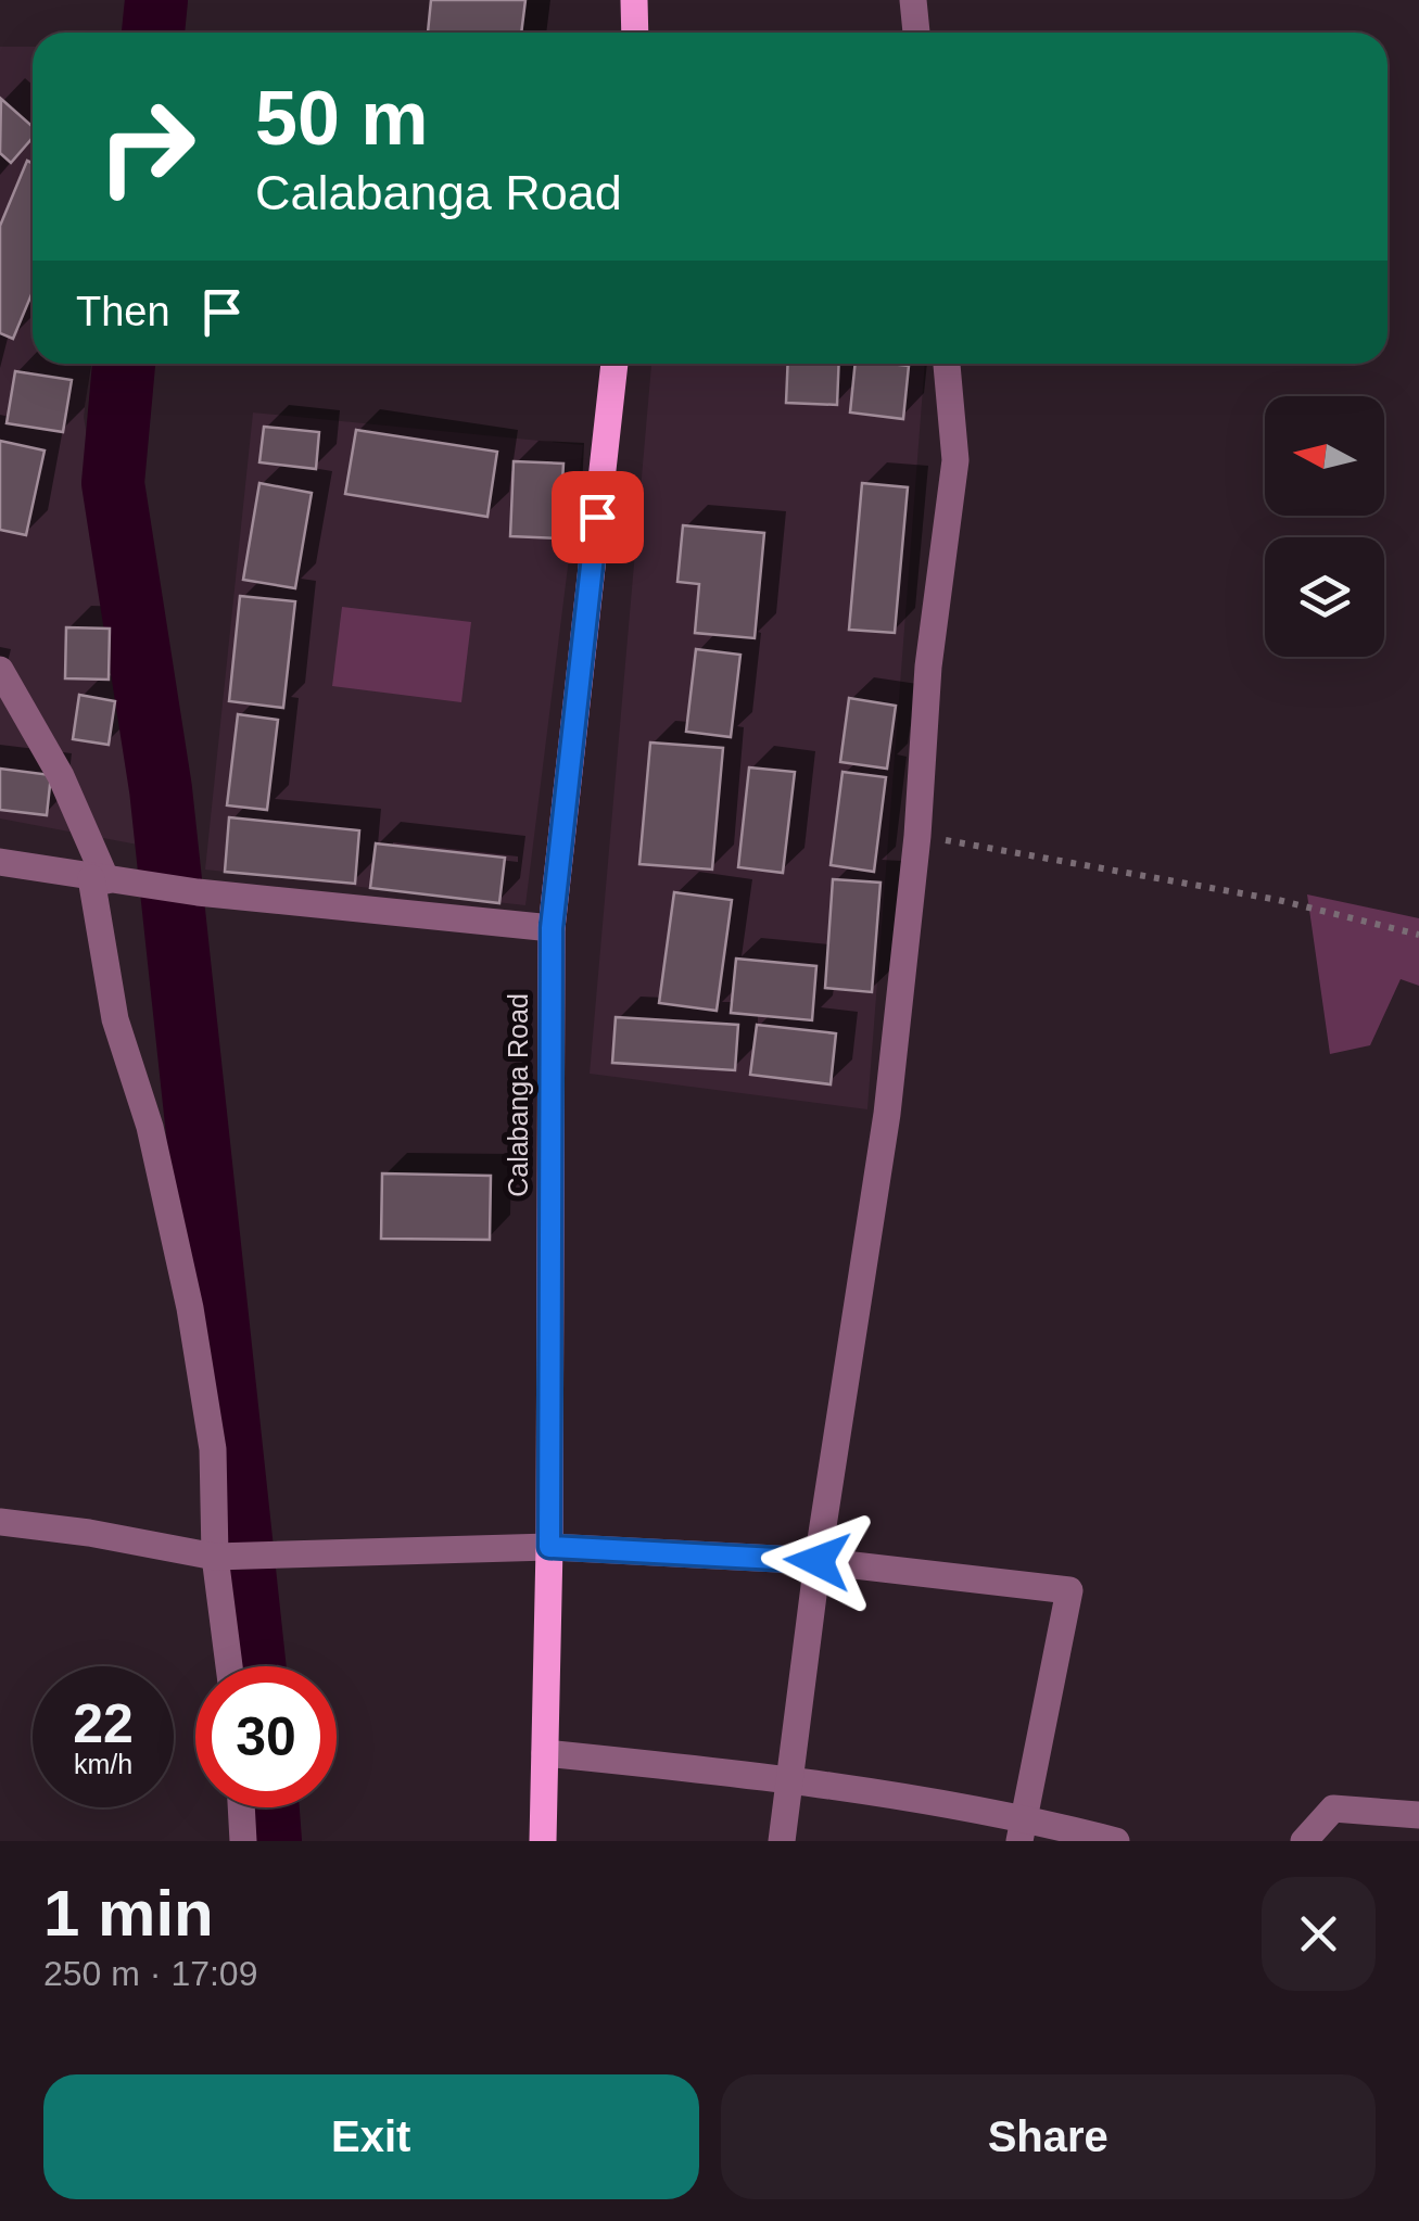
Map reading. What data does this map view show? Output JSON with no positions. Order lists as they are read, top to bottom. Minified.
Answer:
{"streets":{"main road":["Calabanga Road"]},"north":"left","page":{"turn":["50 m","Calabanga Road"],"then":"Then","speed":"22 km/h","limit":"30","heading":["1 min","250 m · 17:09"],"buttons":["Exit","Share"]}}
